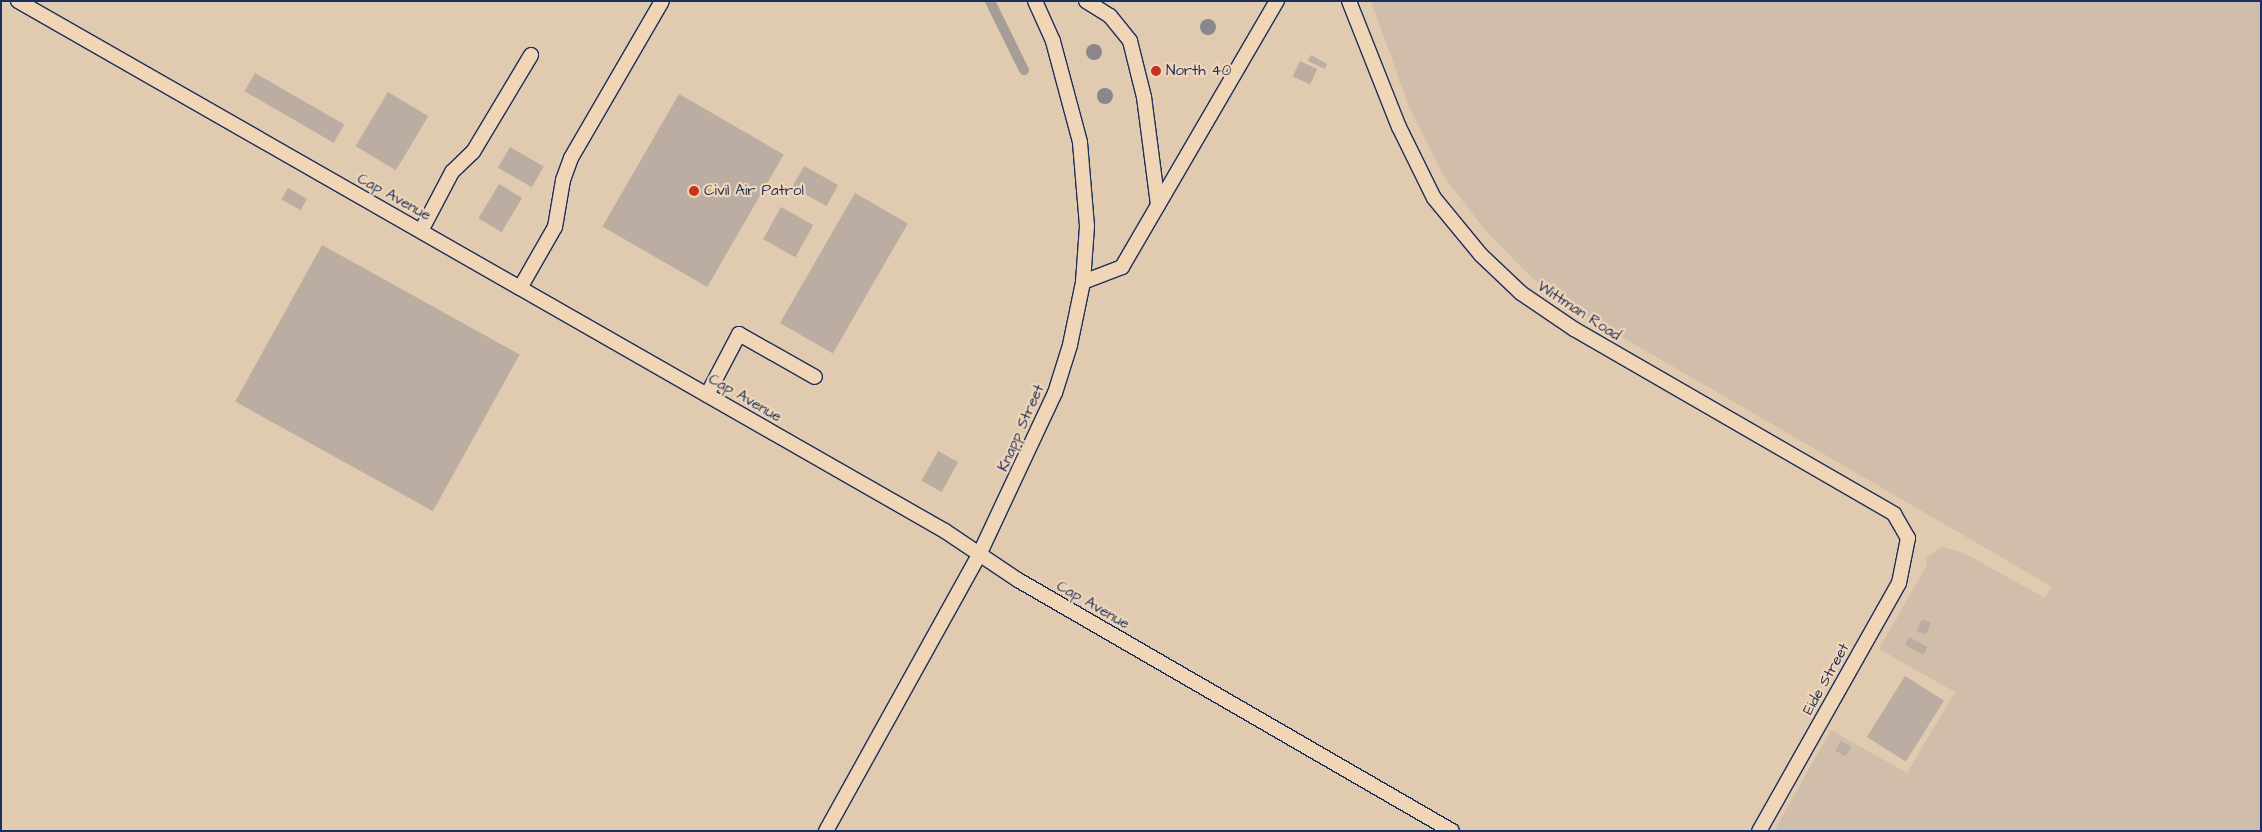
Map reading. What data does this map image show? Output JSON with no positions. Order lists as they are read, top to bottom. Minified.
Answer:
{"streets":{"lane":["Cap Avenue","Wittman Road","Knapp Street","Eide Street"]},"crossings":[["Cap Avenue","Knapp Street"],["Wittman Road","Eide Street"]],"places":["North 40","Civil Air Patrol"]}
